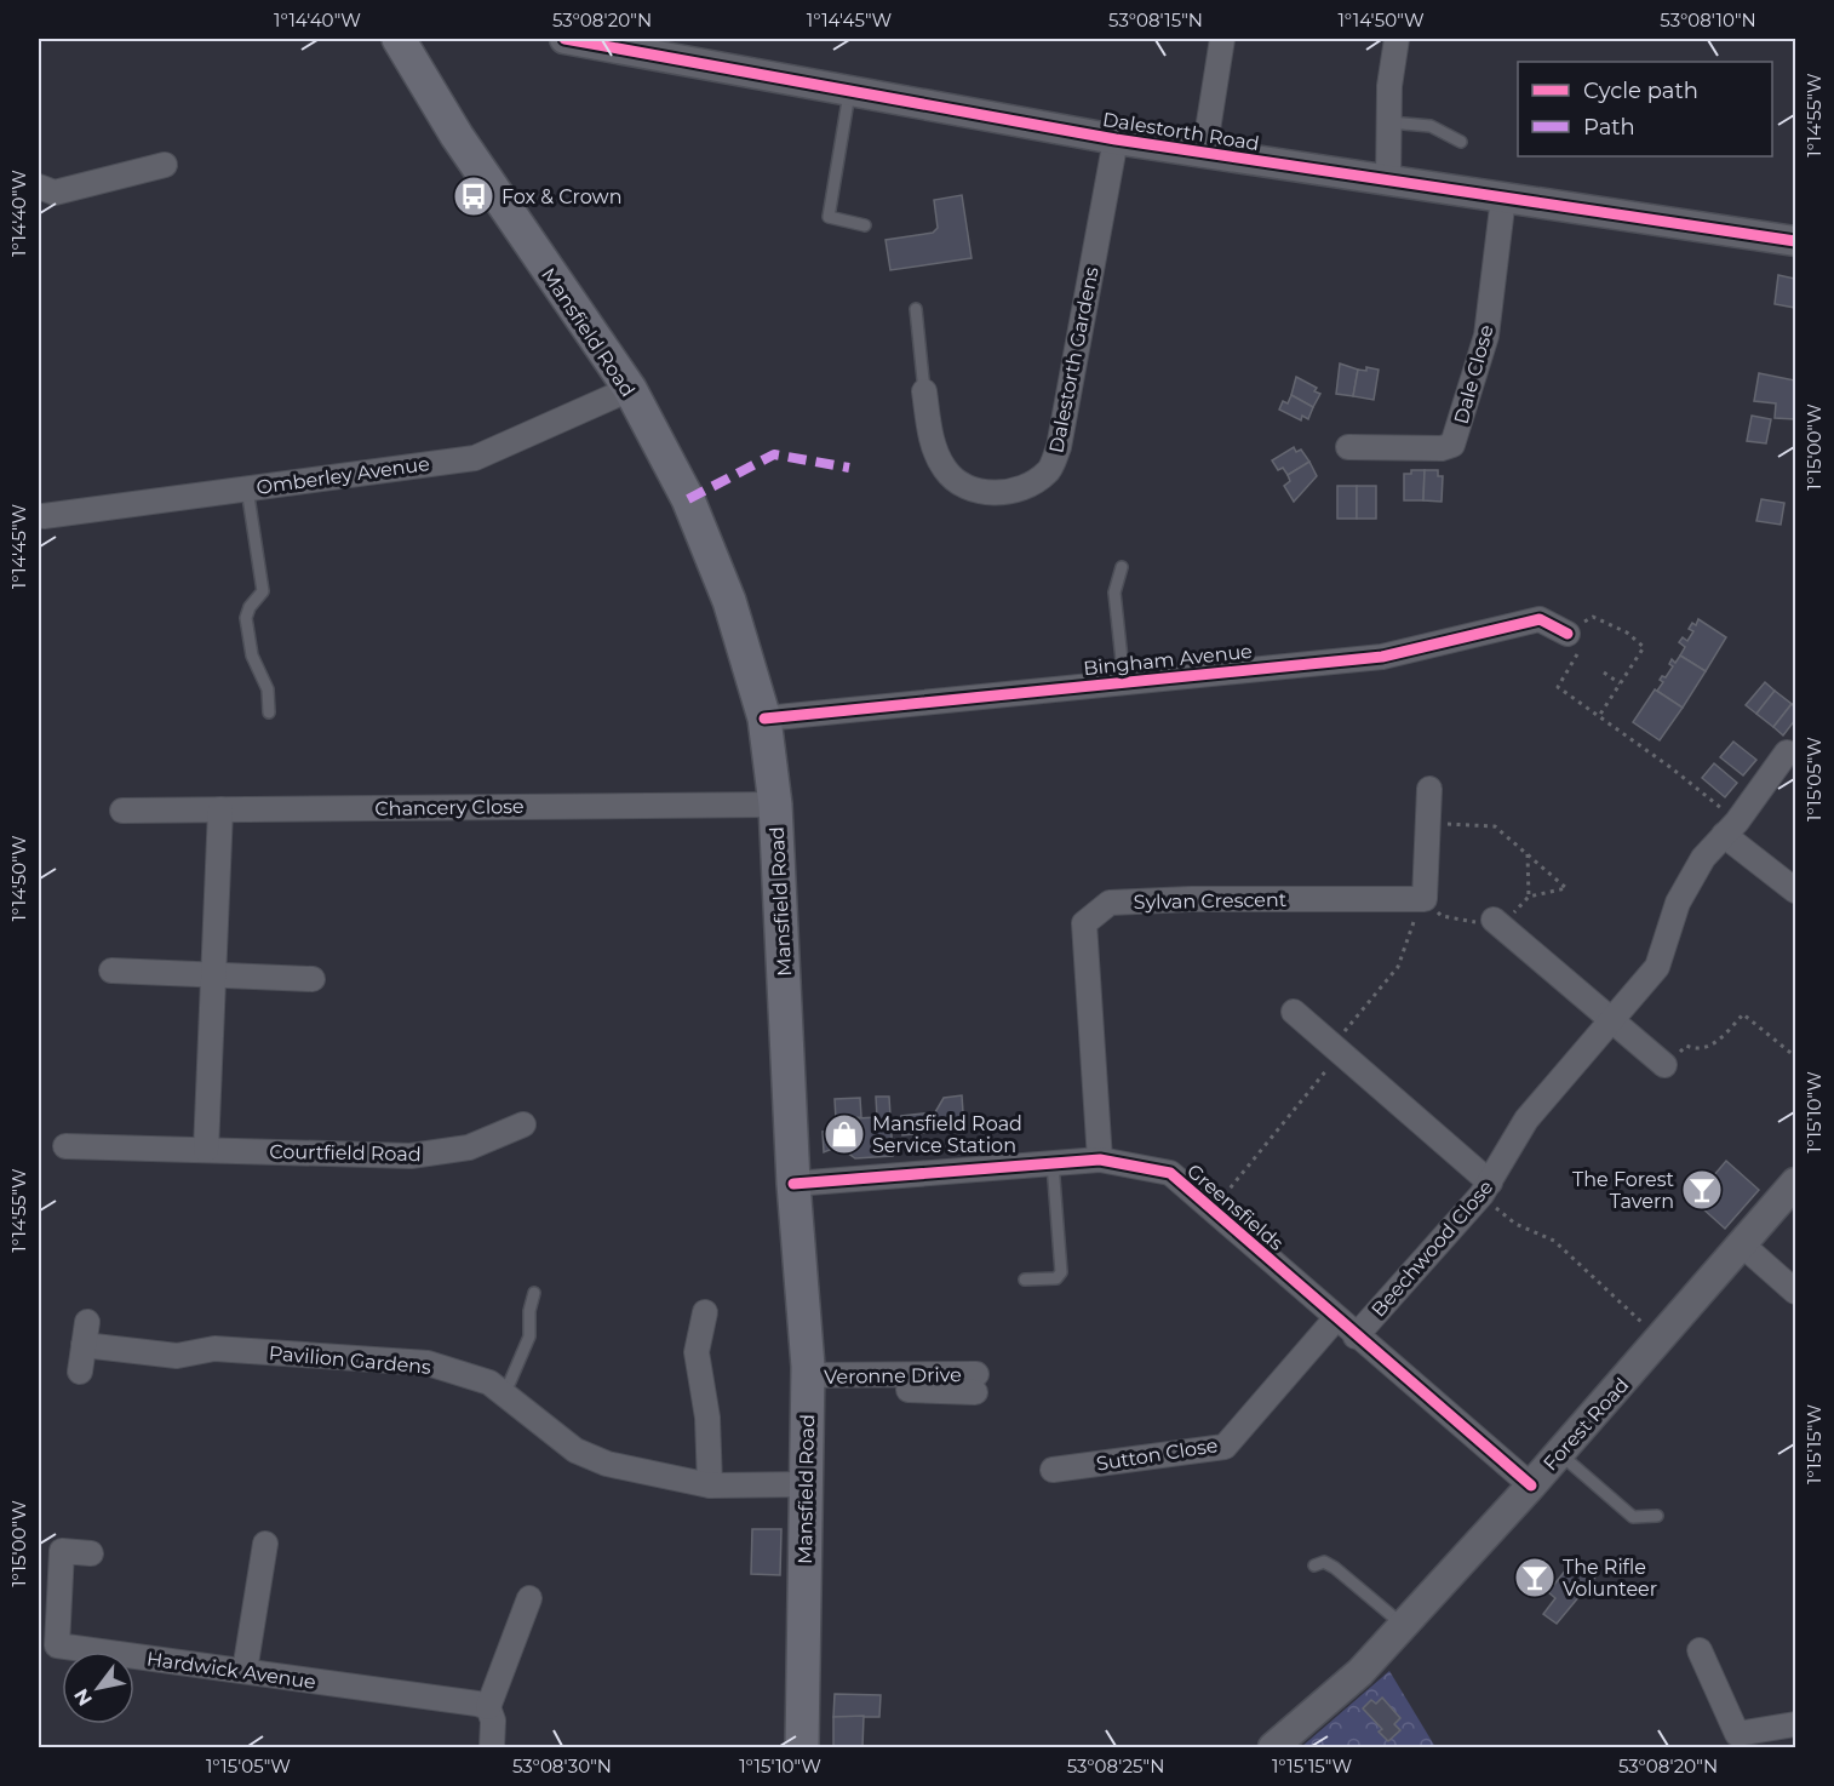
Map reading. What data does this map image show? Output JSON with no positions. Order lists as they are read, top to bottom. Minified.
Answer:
{"streets":{"main road":["Mansfield Road"],"street":["Dalestorth Road","Dalestorth Gardens","Dale Close","Omberley Avenue","Bingham Avenue","Chancery Close","Sylvan Crescent","Courtfield Road","Greensfields","Beechwood Close","Pavilion Gardens","Forest Road","Sutton Close","Hardwick Avenue"]},"crossings":[["Dalestorth Road","Dalestorth Gardens"],["Dalestorth Road","Dale Close"],["Mansfield Road","Omberley Avenue"],["Mansfield Road","Bingham Avenue"],["Mansfield Road","Chancery Close"],["Mansfield Road","Greensfields"],["Mansfield Road","Pavilion Gardens"],["Sylvan Crescent","Greensfields"],["Greensfields","Beechwood Close"],["Greensfields","Forest Road"],["Greensfields","Sutton Close"]],"places":{"bus stop":["Fox & Crown"],"shop":["Mansfield Road Service Station"],"bar":["The Forest Tavern","The Rifle Volunteer"]},"legend":["Cycle path","Path"],"north":"bottom left","coordinates":["1°14'40\"W","53°08'20\"N","1°14'45\"W","53°08'15\"N","1°14'50\"W","53°08'10\"N","1°14'55\"W","1°15'00\"W","1°15'05\"W","1°15'10\"W","1°15'15\"W","53°08'30\"N","53°08'25\"N"]}
